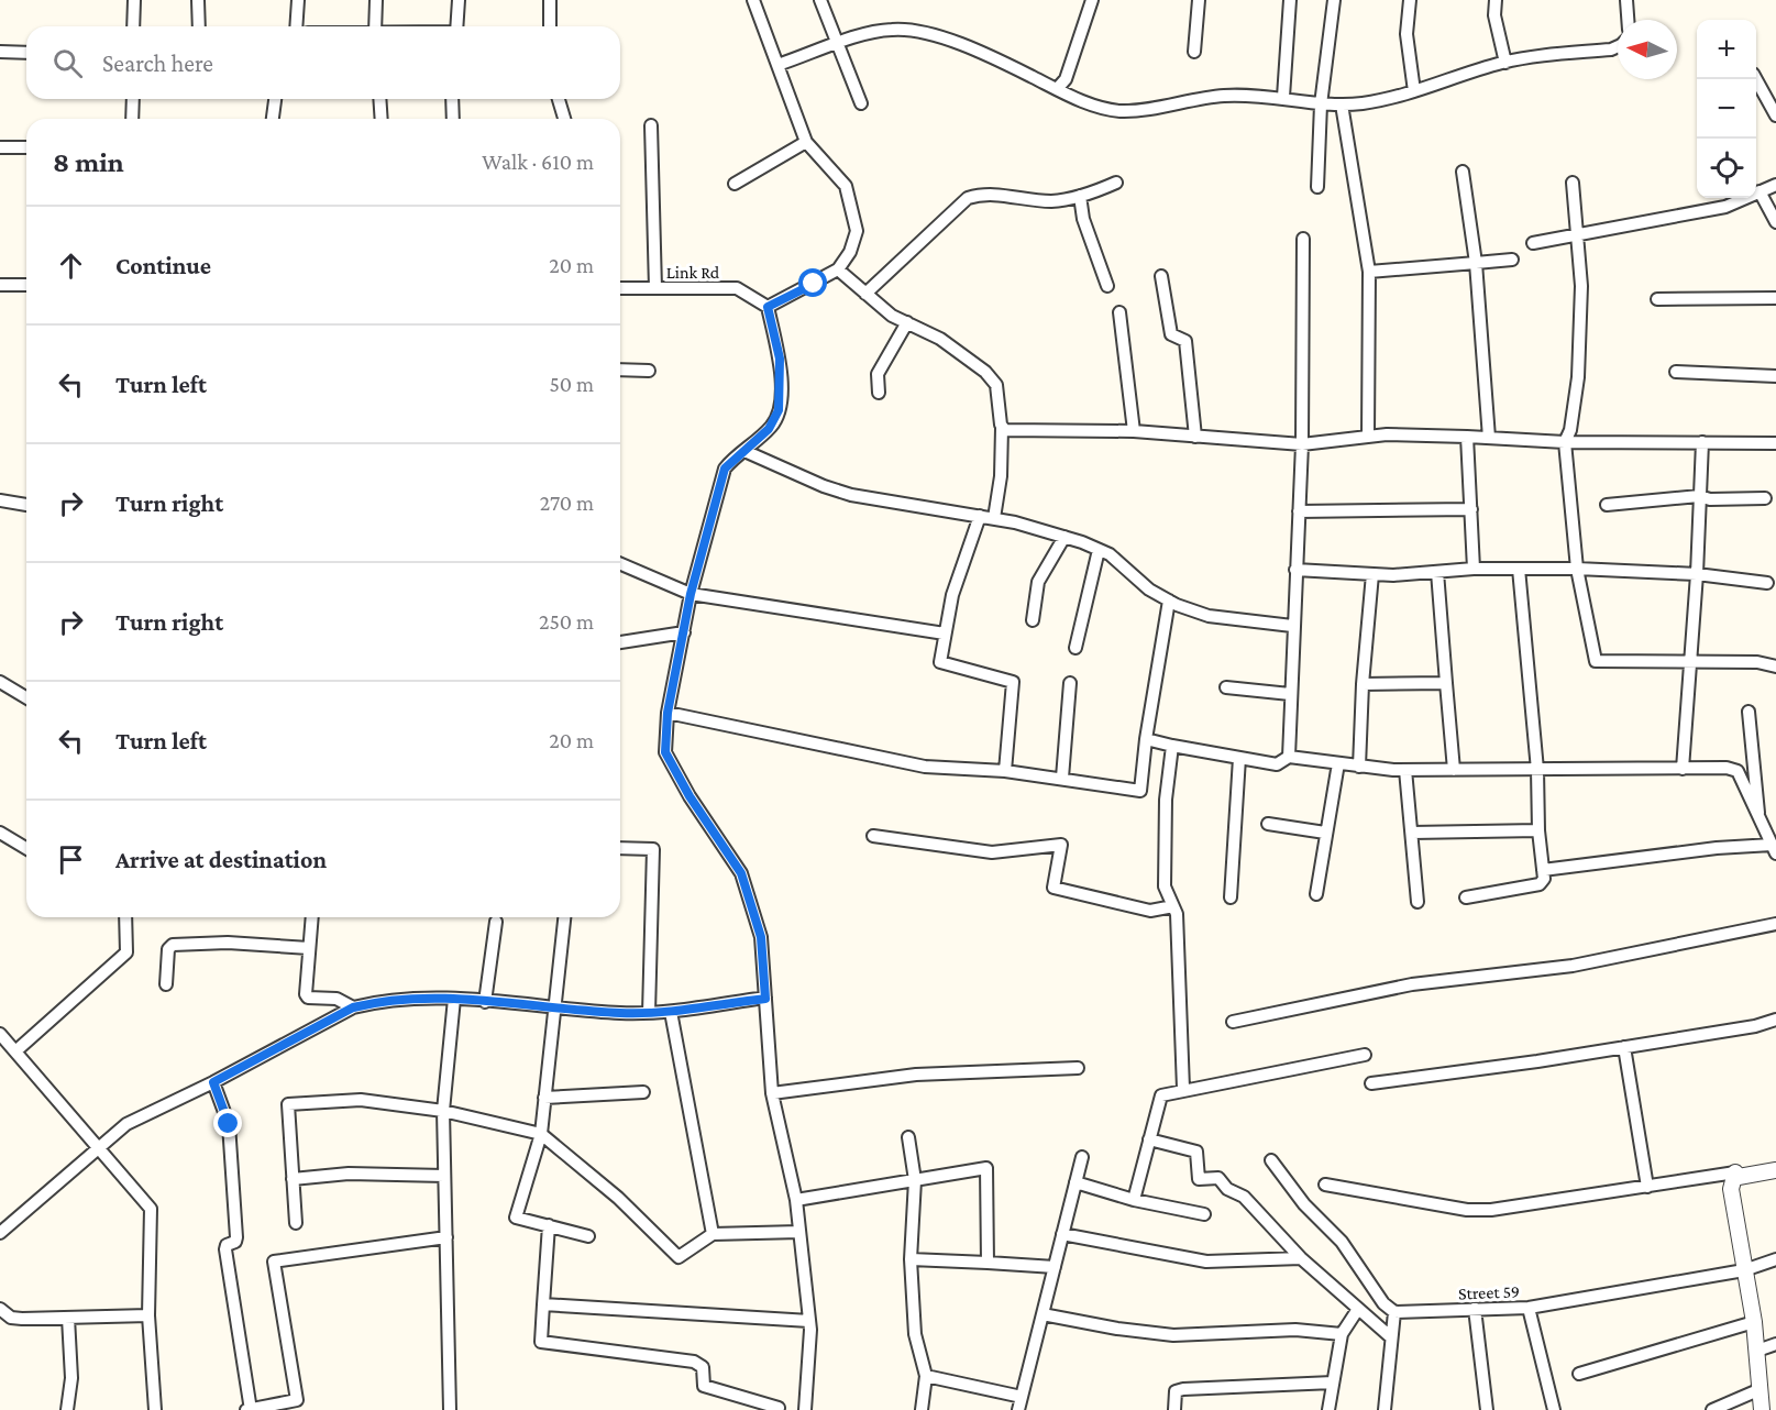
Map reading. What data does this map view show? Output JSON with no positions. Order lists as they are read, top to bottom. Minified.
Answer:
{"streets":{"street":["Link Rd","Street 59"]},"north":"left","page":{"map_buttons":["+","−"],"search":"Search here","heading":["8 min","Walk · 610 m"],"list":[["Continue","20 m"],["Turn left","50 m"],["Turn right","270 m"],["Turn right","250 m"],["Turn left","20 m"],"Arrive at destination"]}}
